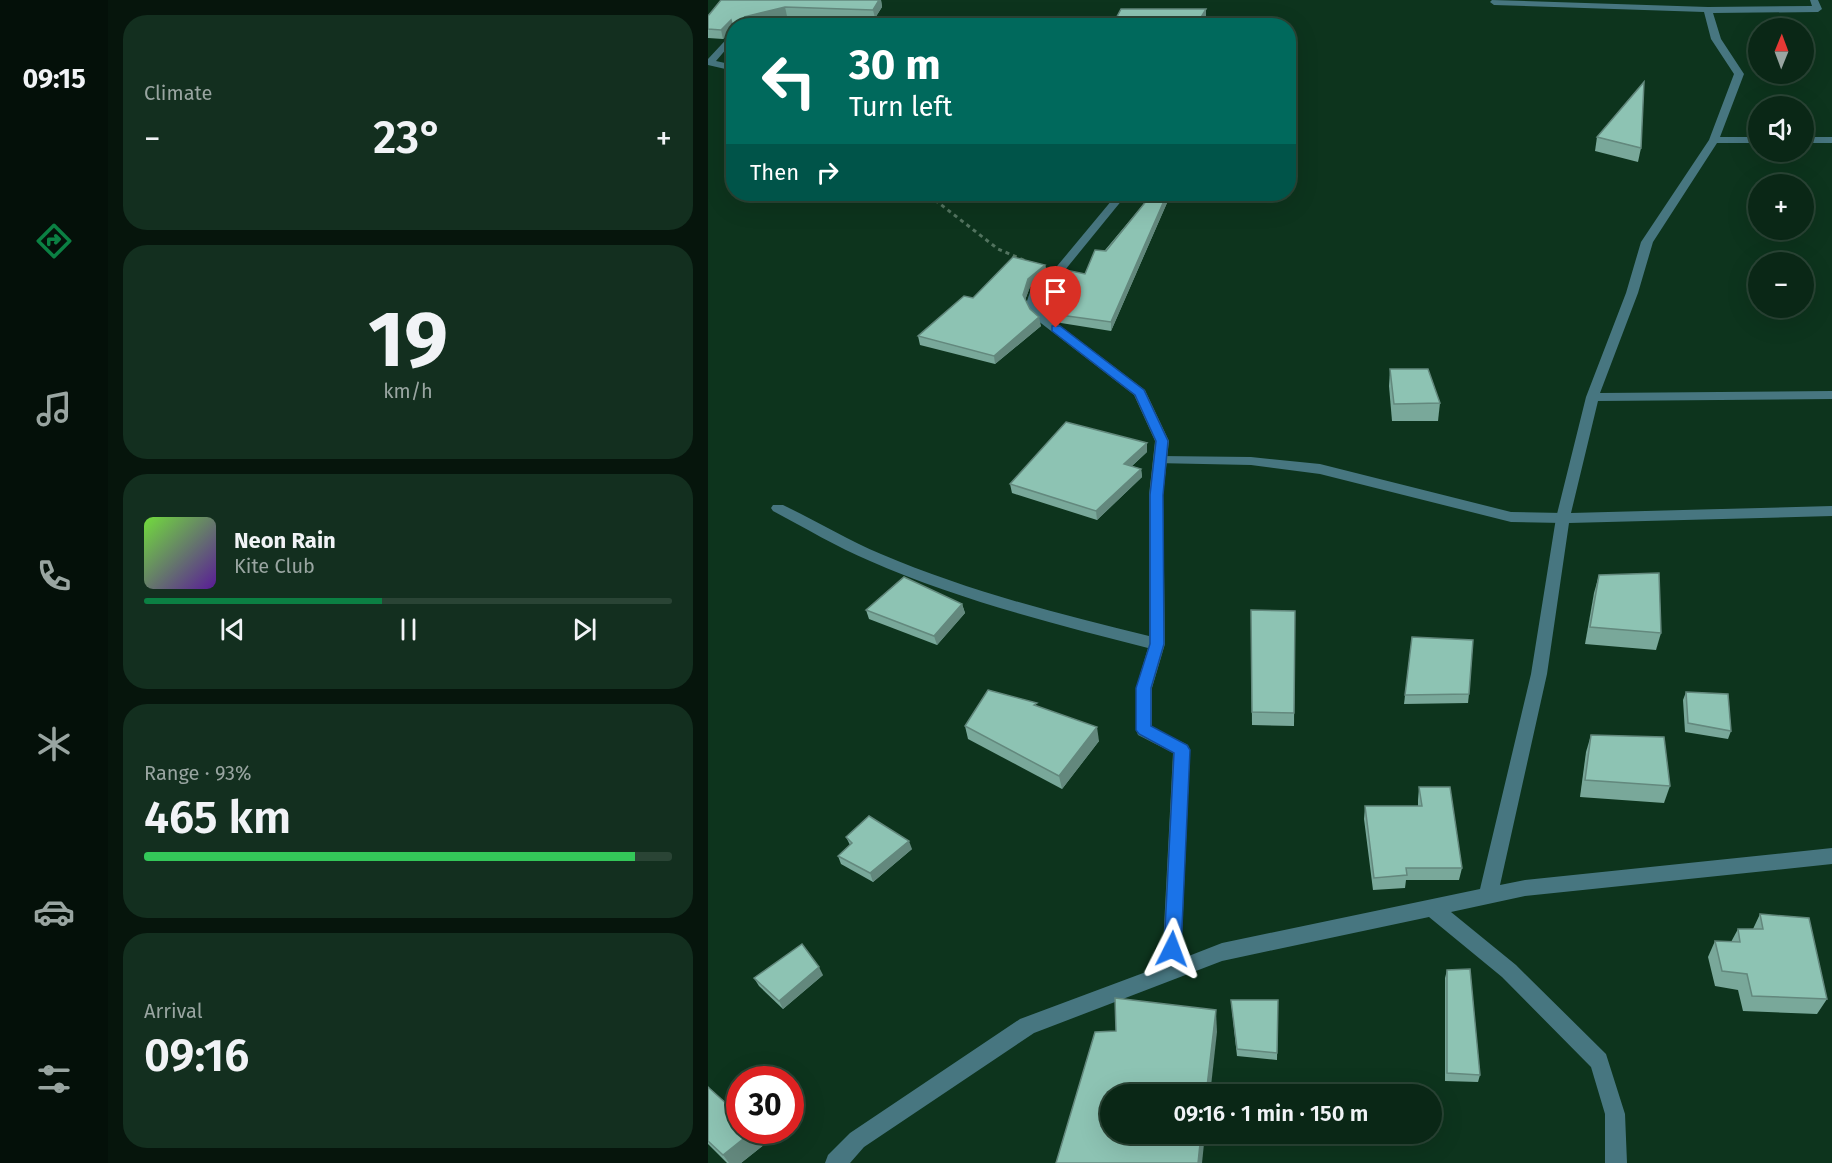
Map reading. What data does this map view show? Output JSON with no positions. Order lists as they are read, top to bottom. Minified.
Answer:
{"north":"top","page":{"tabs":"09:15","tile":["Climate",["19","km/h"],["Range · 93%","465 km"],["Arrival","09:16"]],"map_buttons":["+","−"],"turn":["30 m","Turn left"],"heat":["−","23°","+"],"then":"Then","song":["Neon Rain","Kite Club"],"limit":"30","trip":"09:16 · 1 min · 150 m"}}
